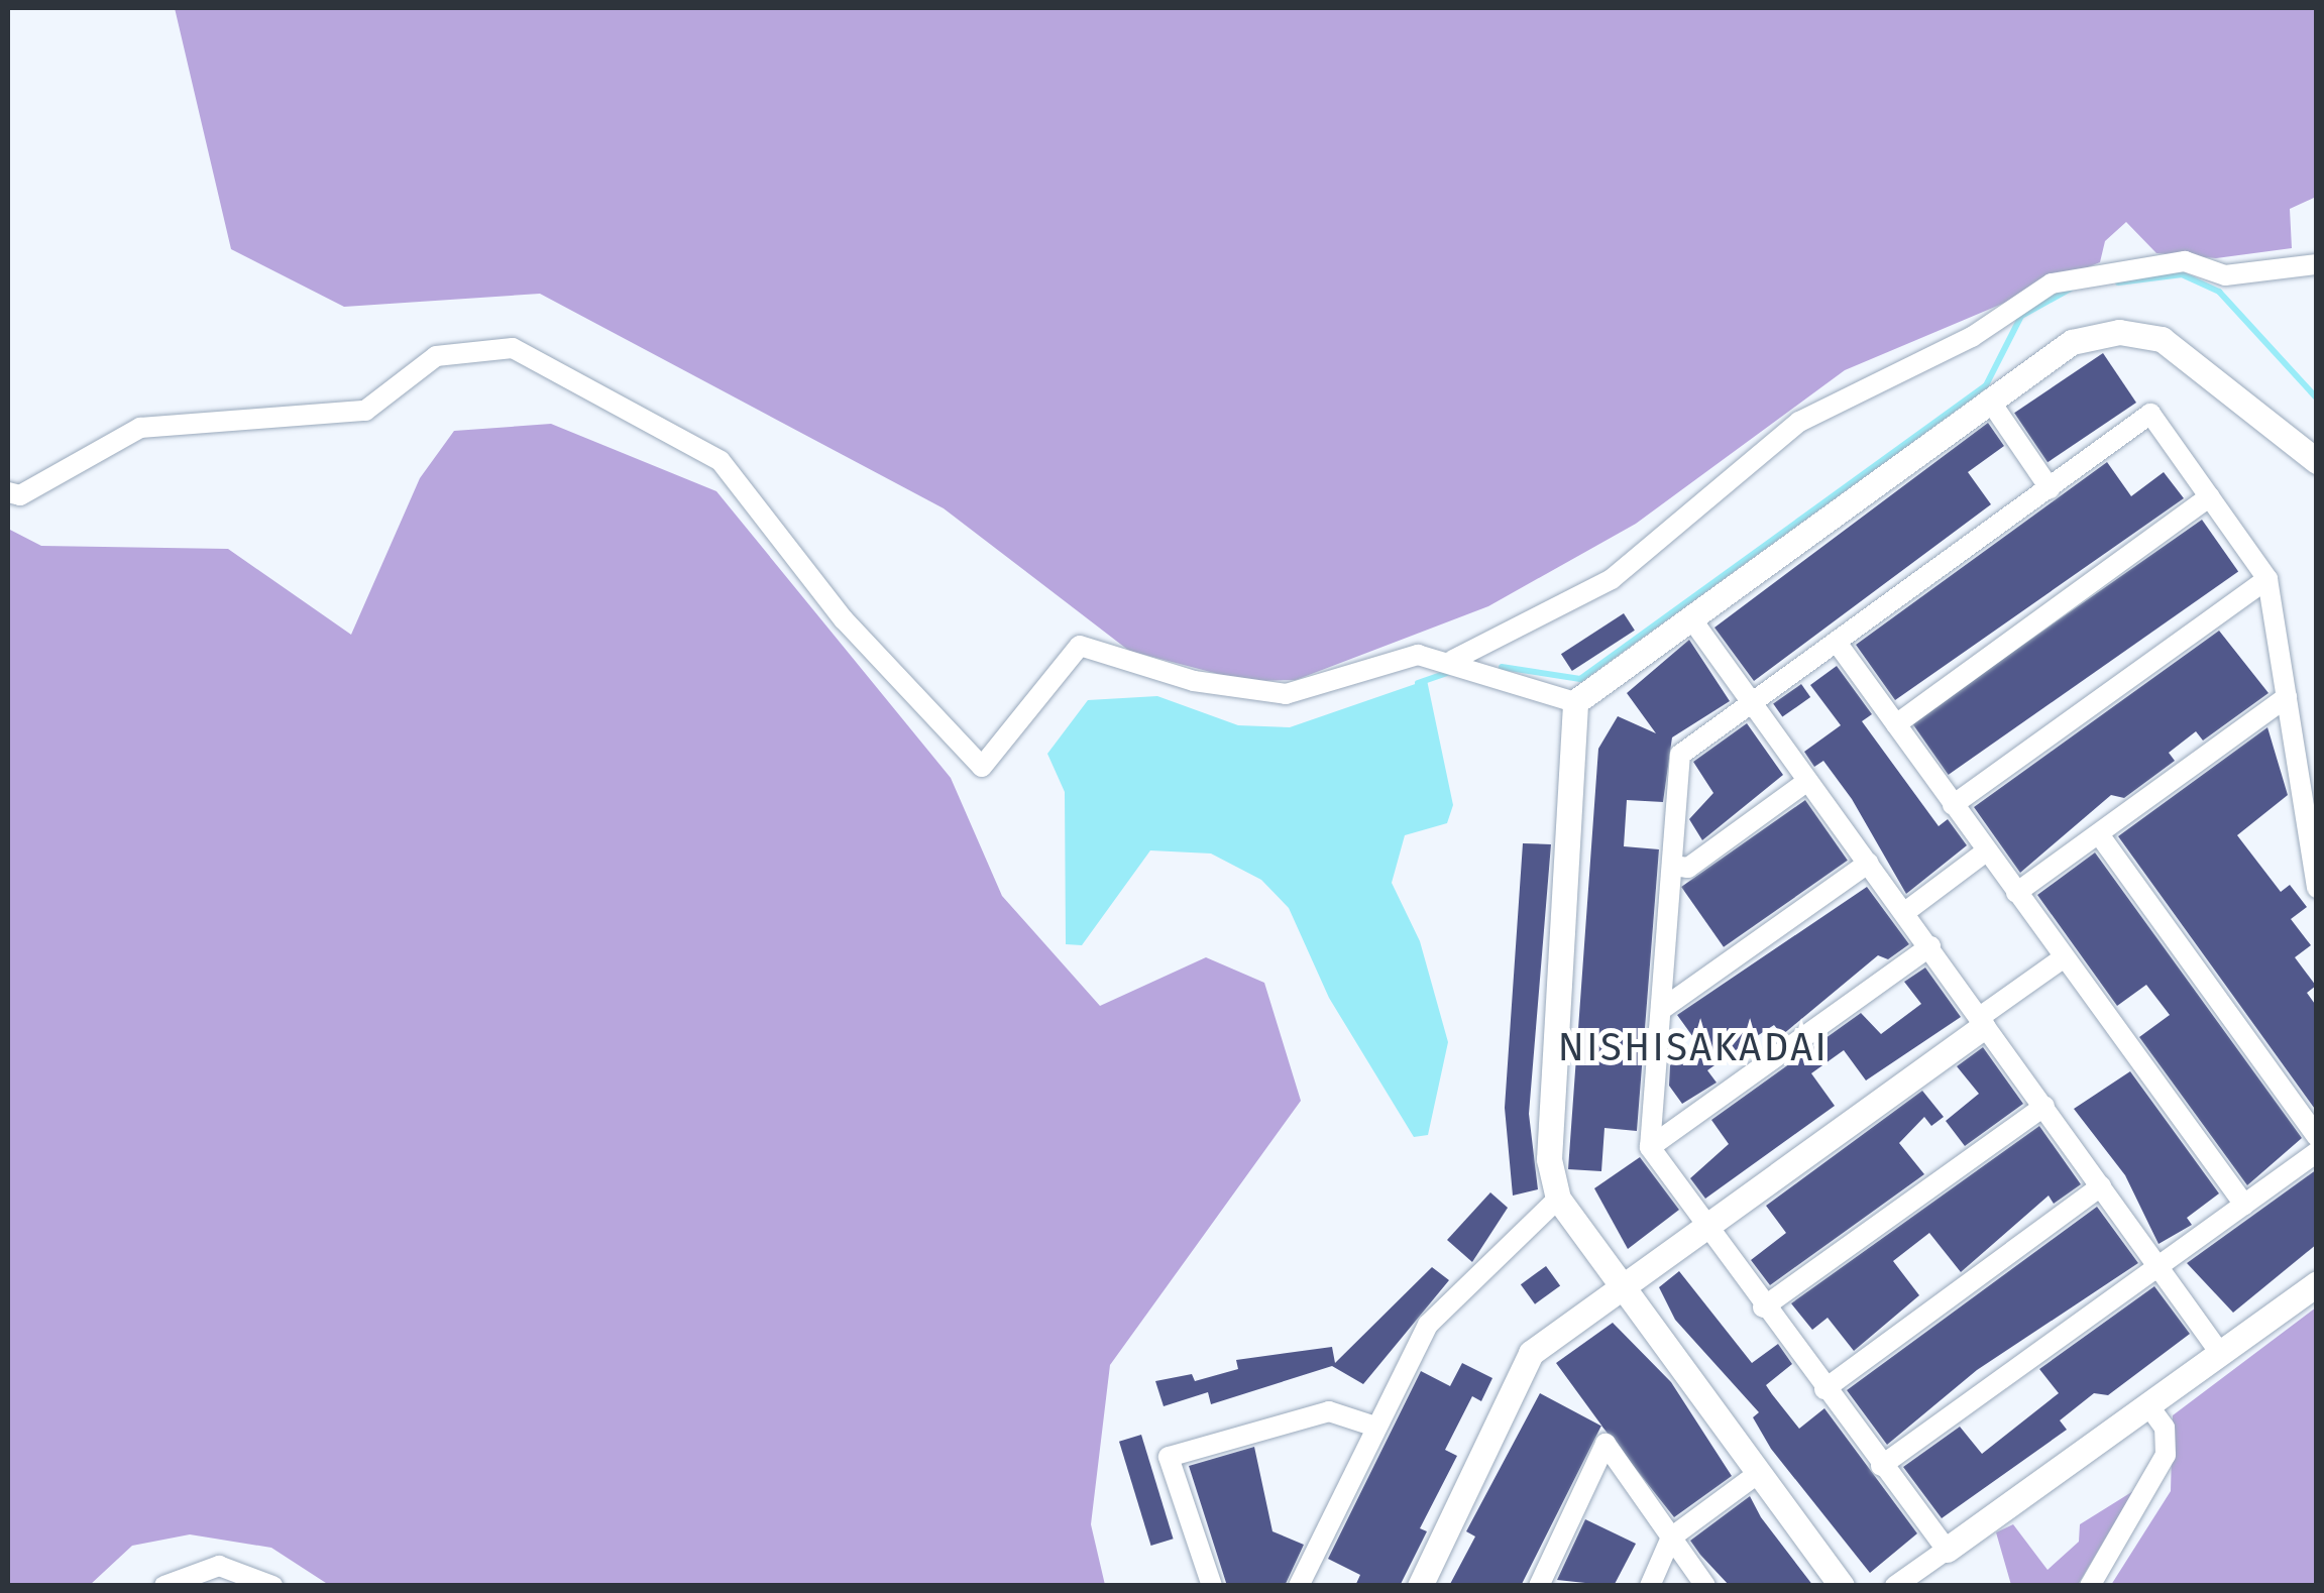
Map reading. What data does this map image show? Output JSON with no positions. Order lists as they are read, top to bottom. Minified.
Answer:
{"districts":["NISHISAKADAI"]}
